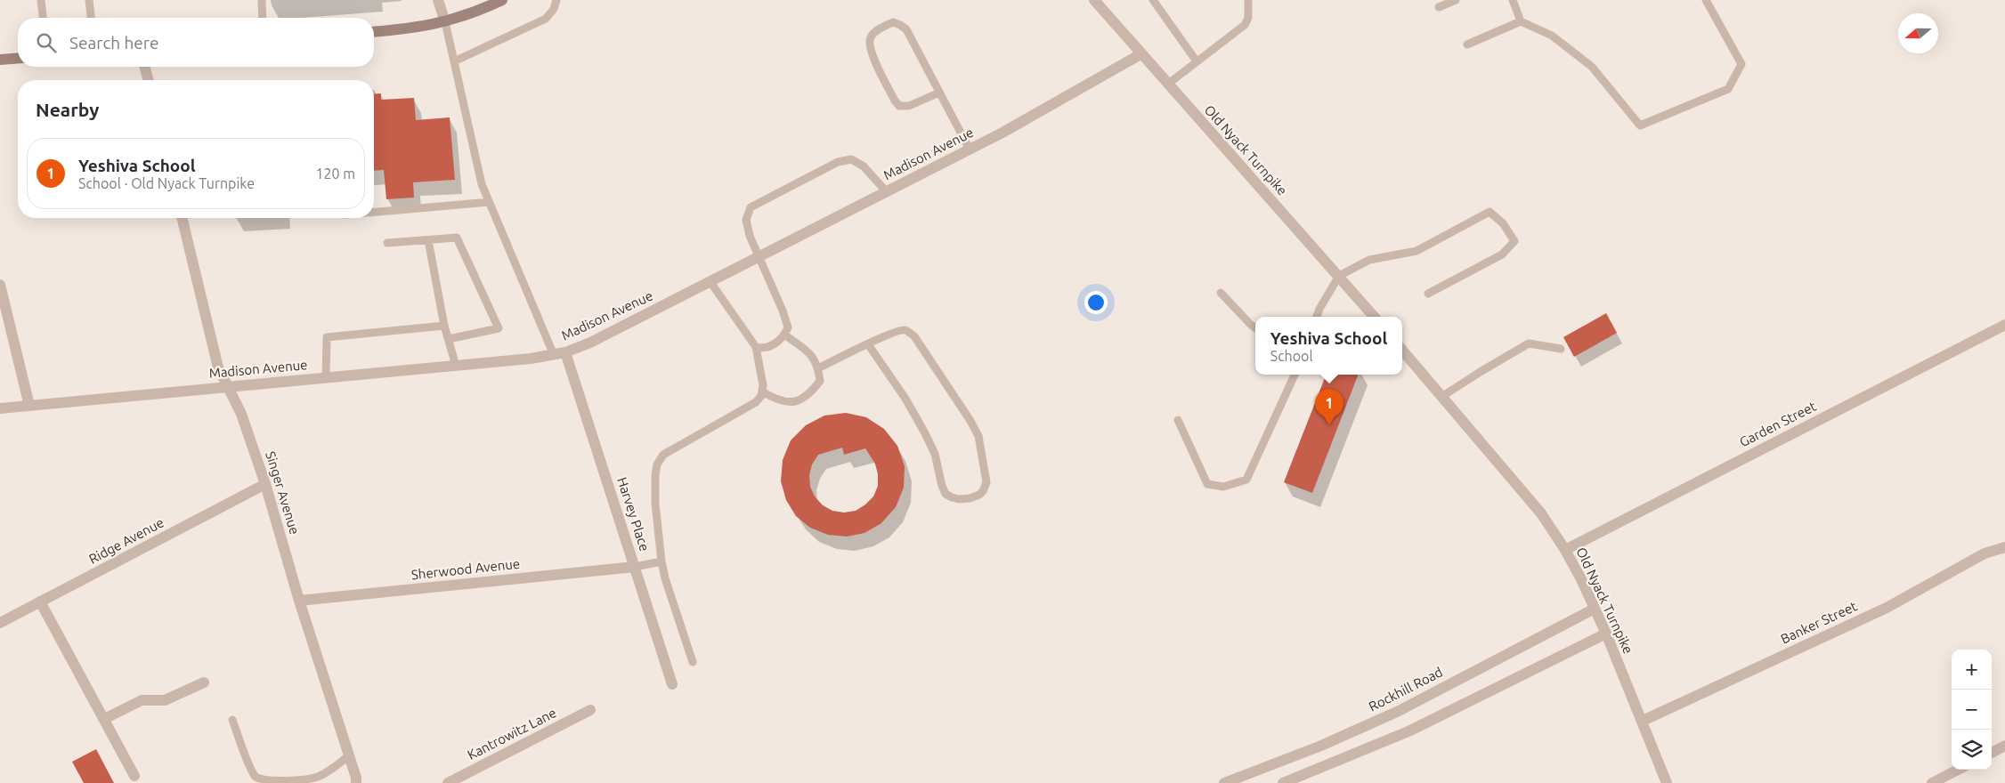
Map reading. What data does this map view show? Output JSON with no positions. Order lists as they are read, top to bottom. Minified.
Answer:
{"streets":{"street":["Old Nyack Turnpike","Madison Avenue","Garden Street","Singer Avenue","Harvey Place","Ridge Avenue","Sherwood Avenue","Banker Street","Rockhill Road","Kantrowitz Lane"]},"crossings":[["Old Nyack Turnpike","Madison Avenue"],["Old Nyack Turnpike","Garden Street"],["Old Nyack Turnpike","Banker Street"],["Old Nyack Turnpike","Rockhill Road"],["Madison Avenue","Singer Avenue"],["Madison Avenue","Harvey Place"],["Singer Avenue","Ridge Avenue"],["Singer Avenue","Sherwood Avenue"],["Harvey Place","Sherwood Avenue"]],"north":"left","page":{"search":"Search here","heading":"Nearby","list":[{"mark":"1","name":"Yeshiva School","note":"School · Old Nyack Turnpike","value":"120 m"}],"popup":["Yeshiva School","School"],"pins":"1","map_buttons":["+","−"]}}
